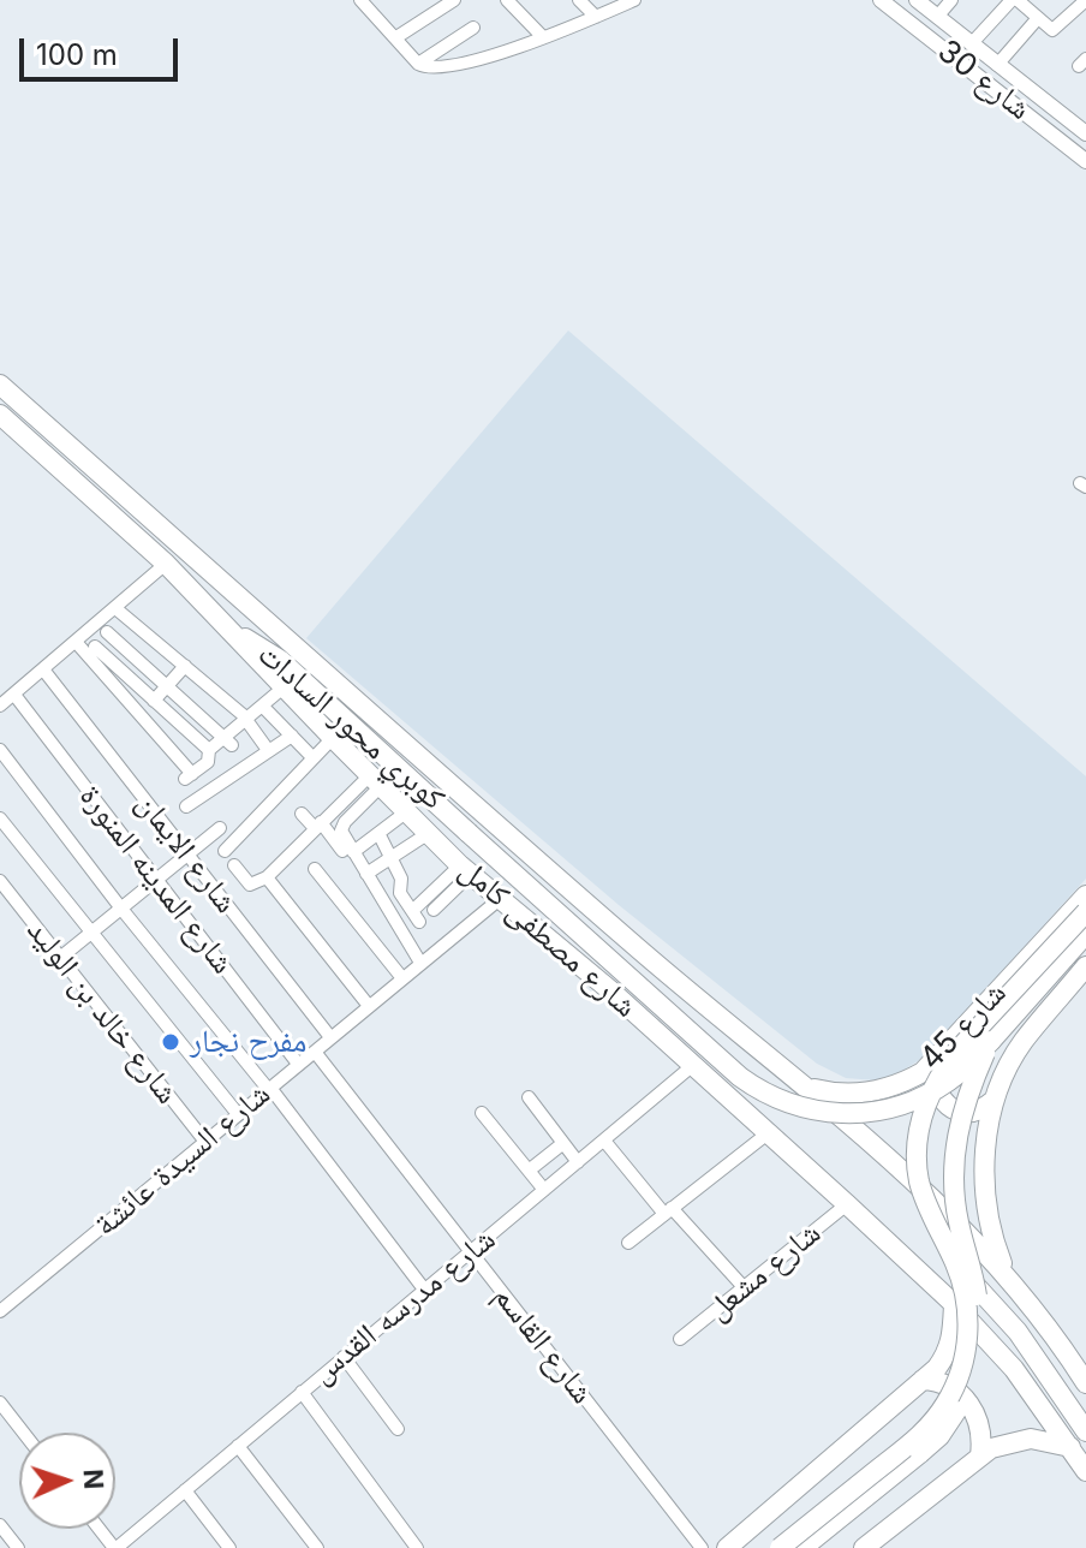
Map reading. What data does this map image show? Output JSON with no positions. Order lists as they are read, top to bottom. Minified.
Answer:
{"streets":{"main road":["كوبري محور السادات","شارع مصطفى كامل","شارع 45"],"street":["شارع 30","شارع الايمان","شارع المدينه المنورة","شارع خالد بن الوليد","شارع السيدة عائشة","شارع مشعل","شارع مدرسه القدس","شارع القاسم"]},"crossings":[["كوبري محور السادات","شارع مصطفى كامل"],["شارع الايمان","شارع السيدة عائشة"],["شارع المدينه المنورة","شارع السيدة عائشة"],["شارع مصطفى كامل","شارع 45"],["شارع مصطفى كامل","شارع السيدة عائشة"],["شارع مصطفى كامل","شارع مشعل"],["شارع مصطفى كامل","شارع مدرسه القدس"],["شارع خالد بن الوليد","شارع السيدة عائشة"],["شارع السيدة عائشة","شارع القاسم"],["شارع مدرسه القدس","شارع القاسم"]],"places":["مفرح نجار"],"scale_bar":"100 m","north":"right"}
